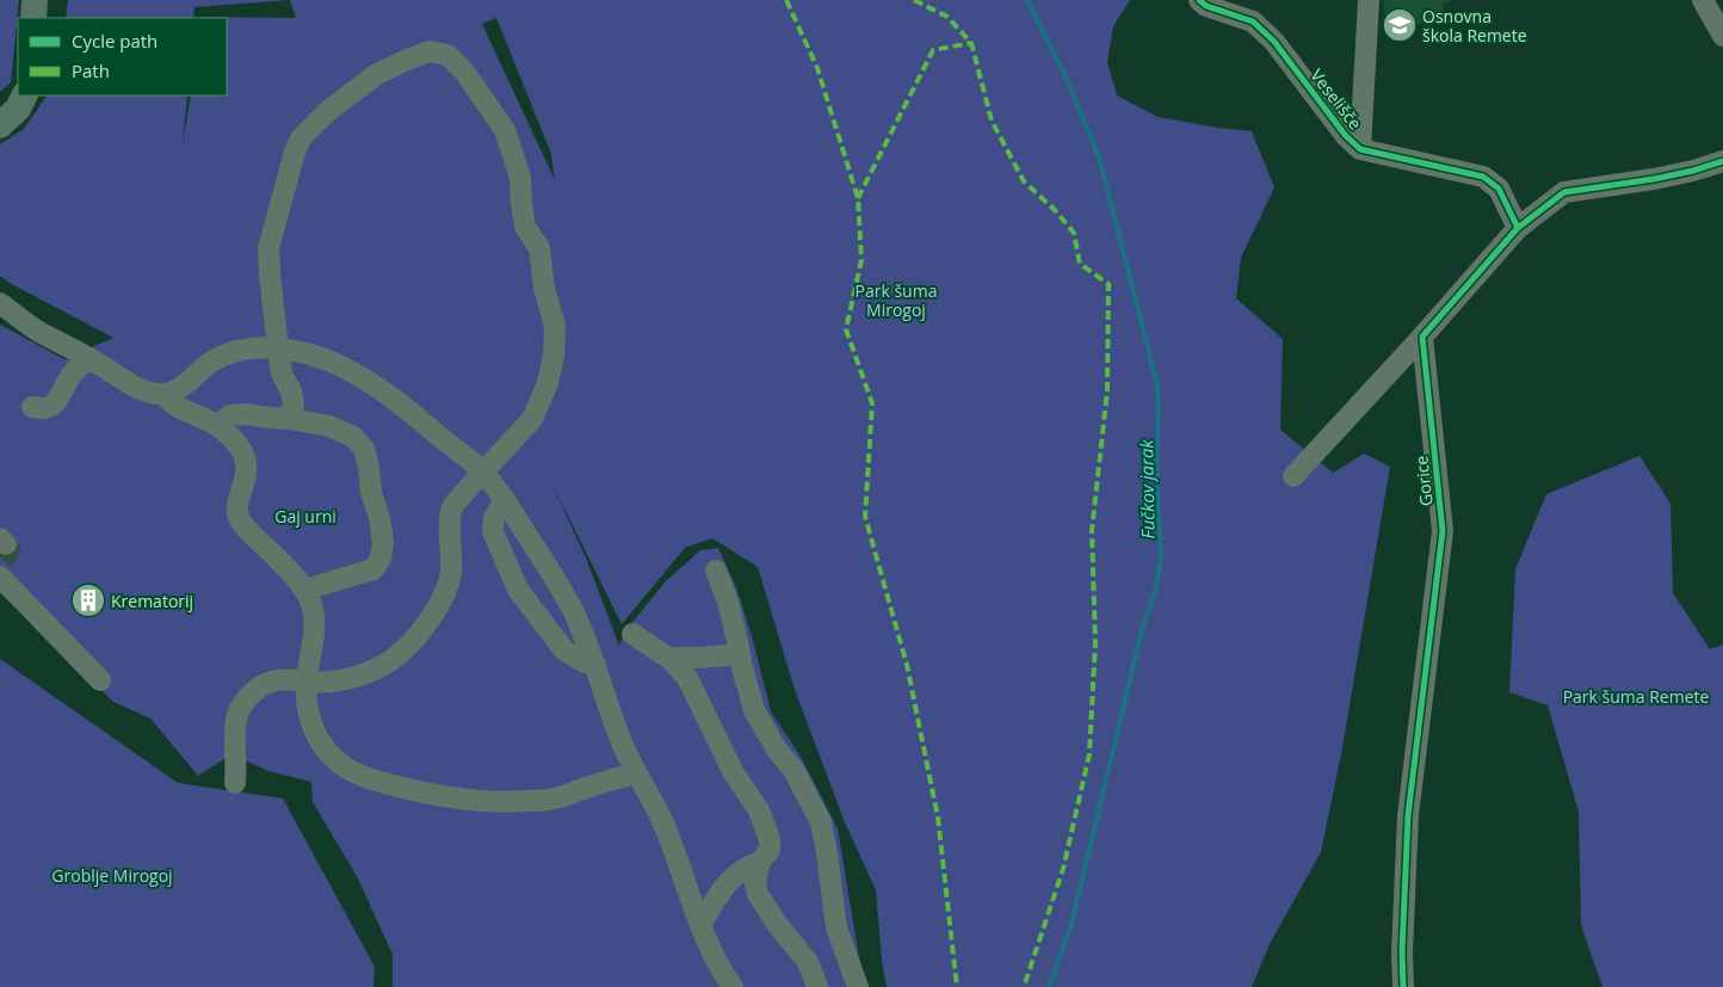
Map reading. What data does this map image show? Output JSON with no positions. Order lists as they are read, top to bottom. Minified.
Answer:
{"streets":{"street":["Veselišče","Gorice"]},"water":["Fučkov jarak"],"parks":["Park šuma Mirogoj","Gaj urni","Park šuma Remete","Groblje Mirogoj"],"places":{"school or university":["Osnovna škola Remete"],"building":["Krematorij"]},"legend":["Cycle path","Path"]}
